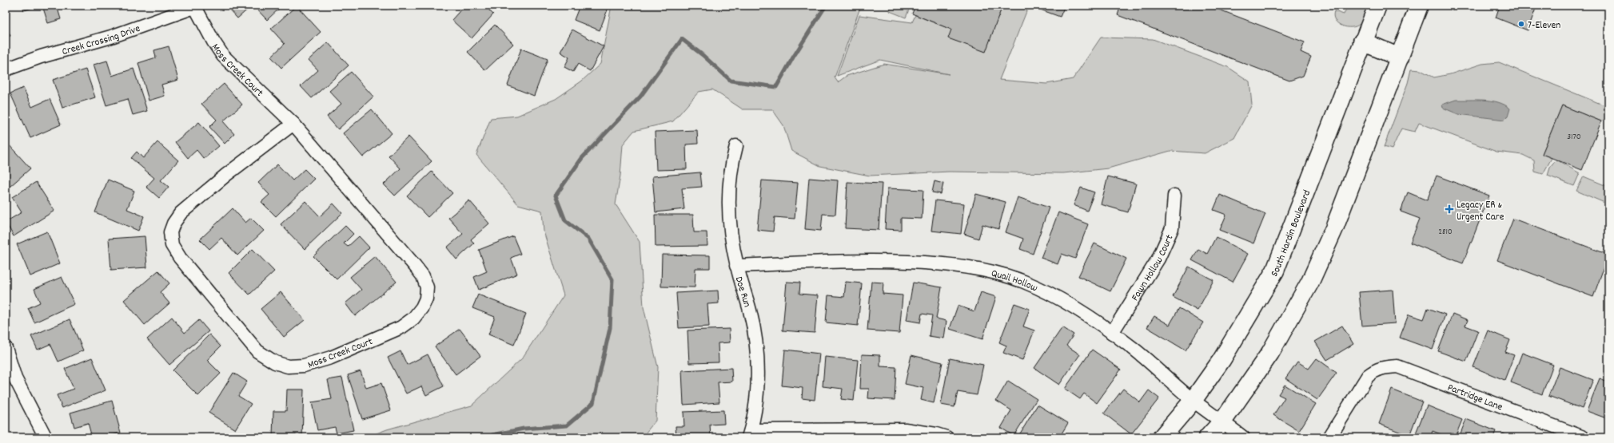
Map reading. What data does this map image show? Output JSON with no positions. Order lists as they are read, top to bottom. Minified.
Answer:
{"streets":{"main road":["South Hardin Boulevard"],"street":["Creek Crossing Drive","Moss Creek Court","Fawn Hollow Court","Quail Hollow","Doe Run","Partridge Lane"]},"crossings":[["Creek Crossing Drive","Moss Creek Court"],["South Hardin Boulevard","Quail Hollow"],["Fawn Hollow Court","Quail Hollow"],["Quail Hollow","Doe Run"]],"places":{"other":["7-Eleven"],"health":["Legacy ER & Urgent Care"]},"house_numbers":["3170","2810"]}
